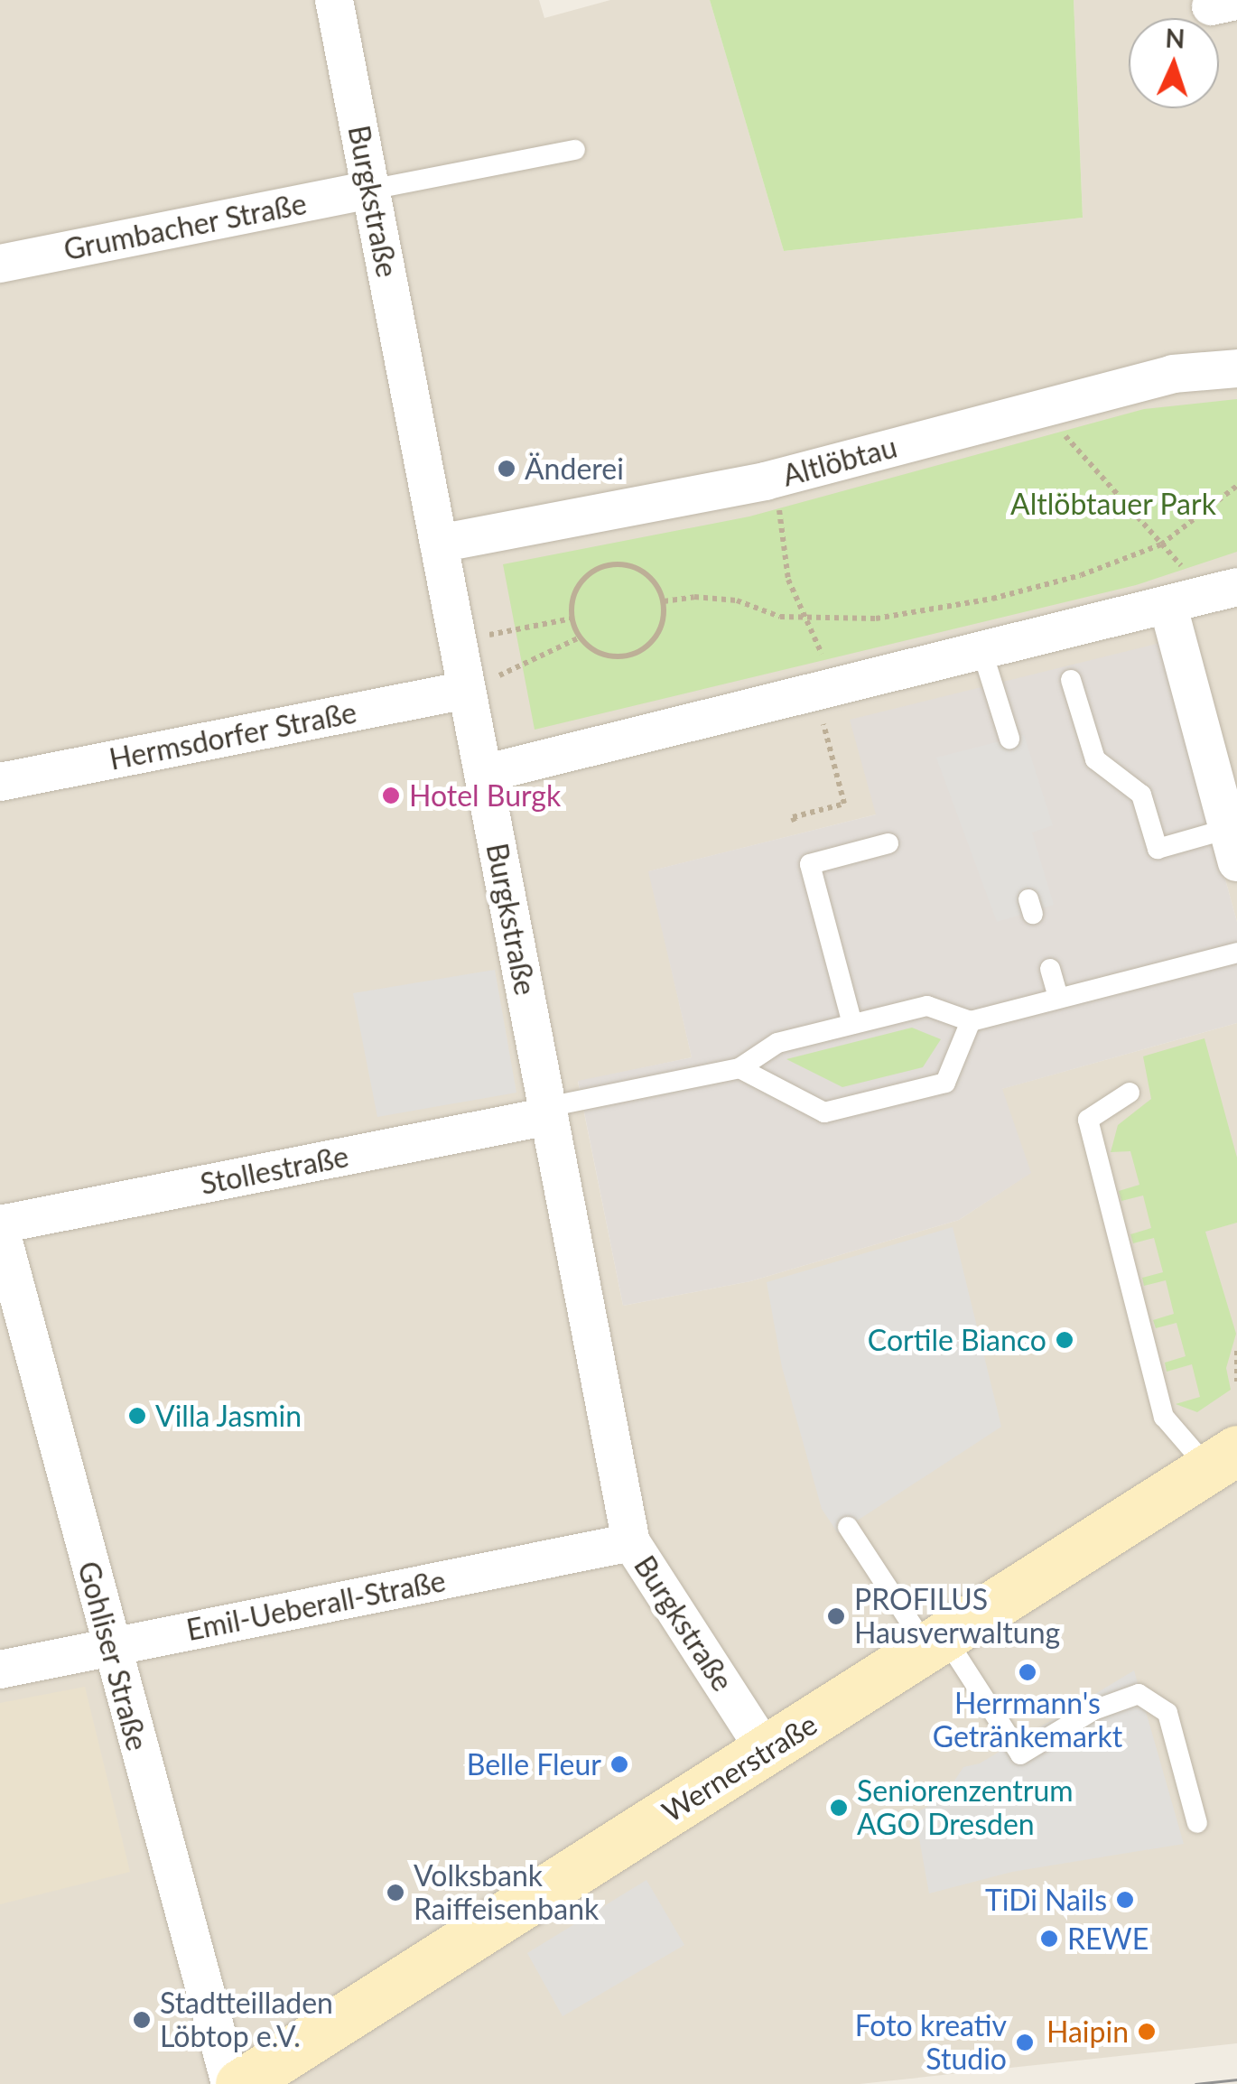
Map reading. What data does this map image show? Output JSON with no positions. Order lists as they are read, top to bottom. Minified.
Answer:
{"streets":{"street":["Burgkstraße","Grumbacher Straße","Altlöbtau","Hermsdorfer Straße","Stollestraße","Emil-Ueberall-Straße","Gohliser Straße","Wernerstraße"]},"crossings":[["Burgkstraße","Grumbacher Straße"],["Burgkstraße","Altlöbtau"],["Burgkstraße","Hermsdorfer Straße"],["Burgkstraße","Stollestraße"],["Burgkstraße","Emil-Ueberall-Straße"],["Burgkstraße","Wernerstraße"],["Stollestraße","Gohliser Straße"],["Emil-Ueberall-Straße","Gohliser Straße"]],"parks":["Altlöbtauer Park"],"places":["Änderei","Hotel Burgk","Cortile Bianco","Villa Jasmin","PROFILUS Hausverwaltung","Herrmann's Getränkemarkt","Belle Fleur","Seniorenzentrum AGO Dresden","Volksbank Raiffeisenbank","TiDi Nails","REWE","Stadtteilladen Löbtop e.V.","Haipin","Foto kreativ Studio"],"north":"top"}
